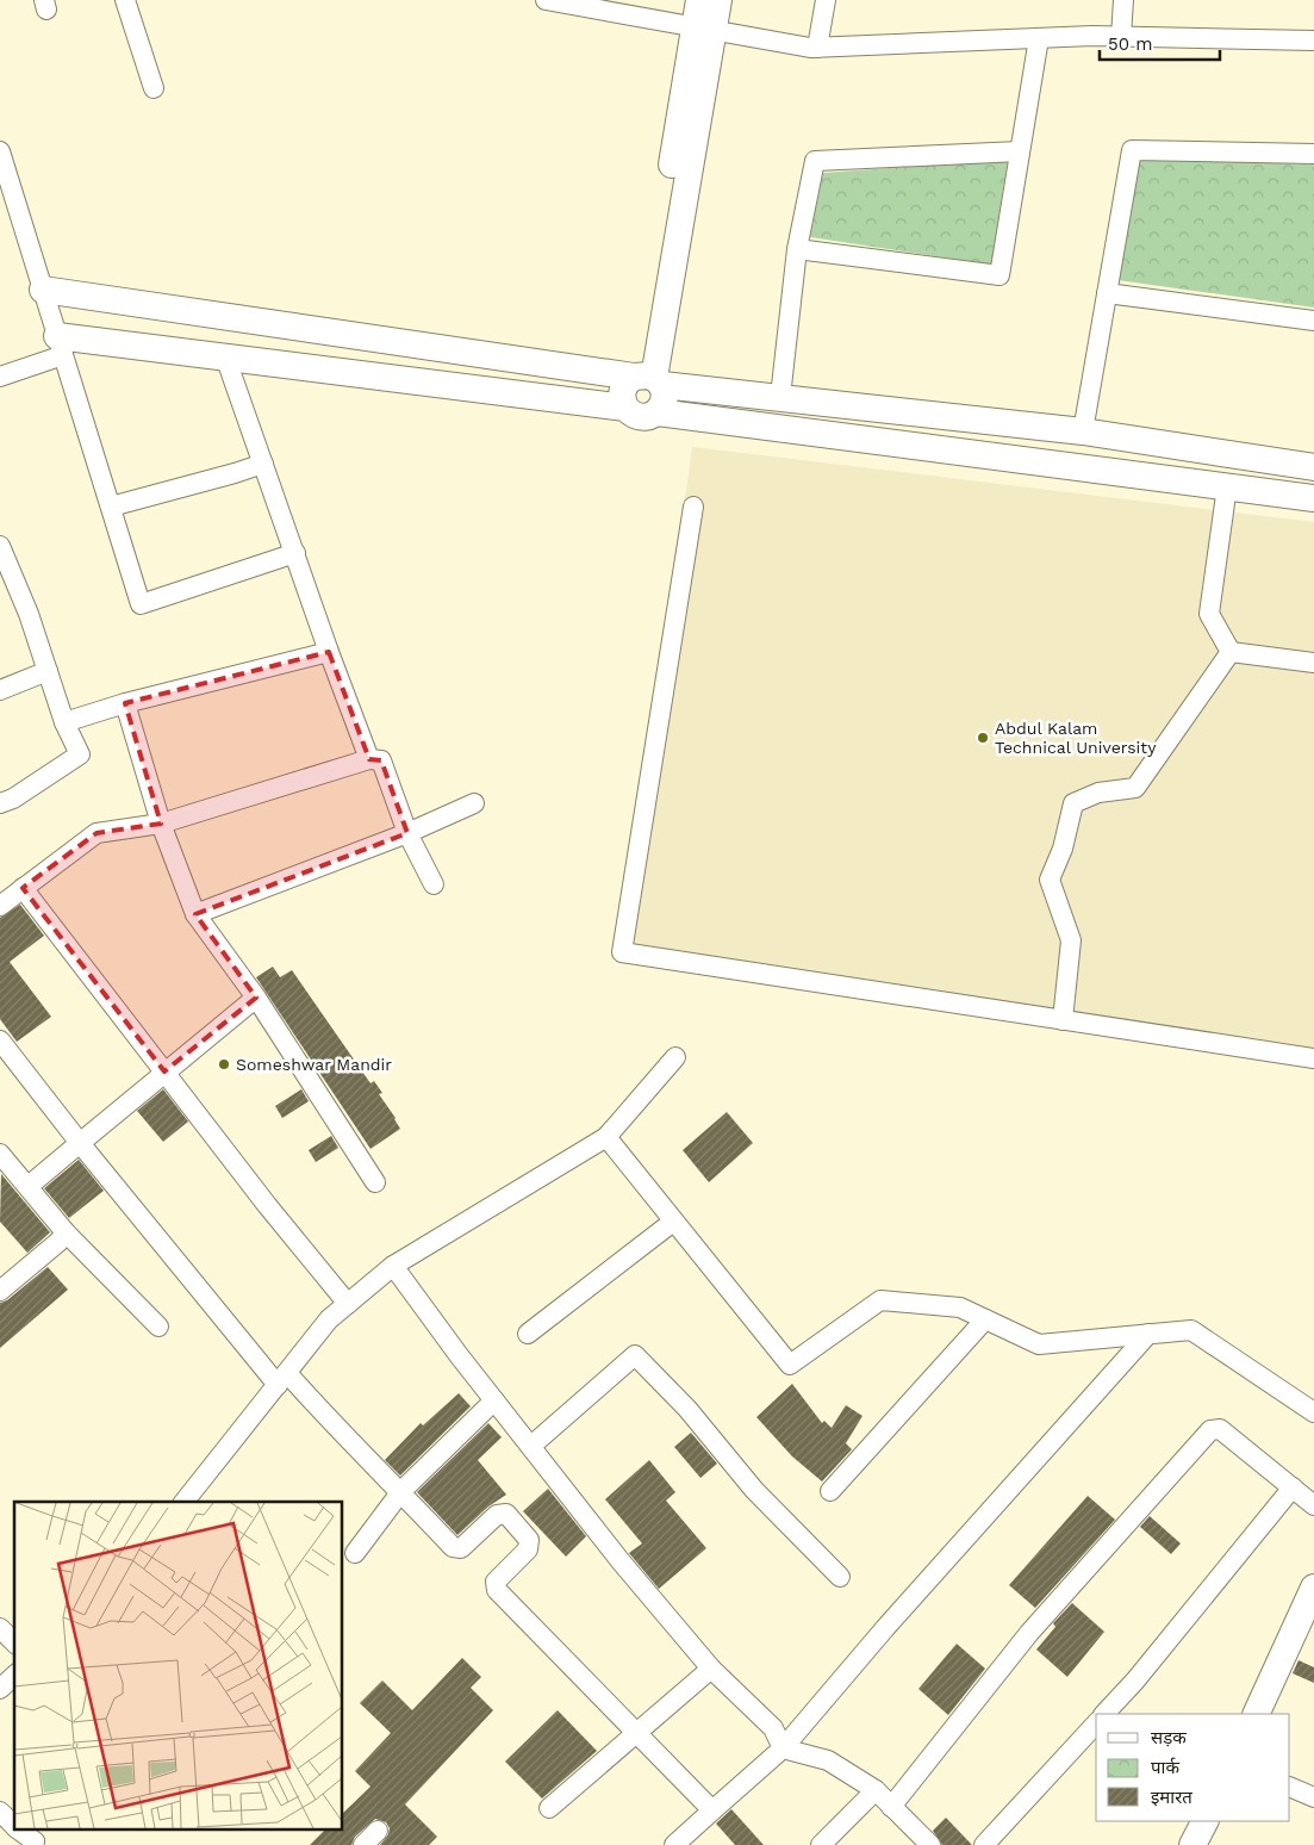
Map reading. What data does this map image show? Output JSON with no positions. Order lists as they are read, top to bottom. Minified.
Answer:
{"places":["Abdul Kalam Technical University","Someshwar Mandir"],"legend":["सड़क","पार्क","इमारत"],"scale_bar":"50 m"}
